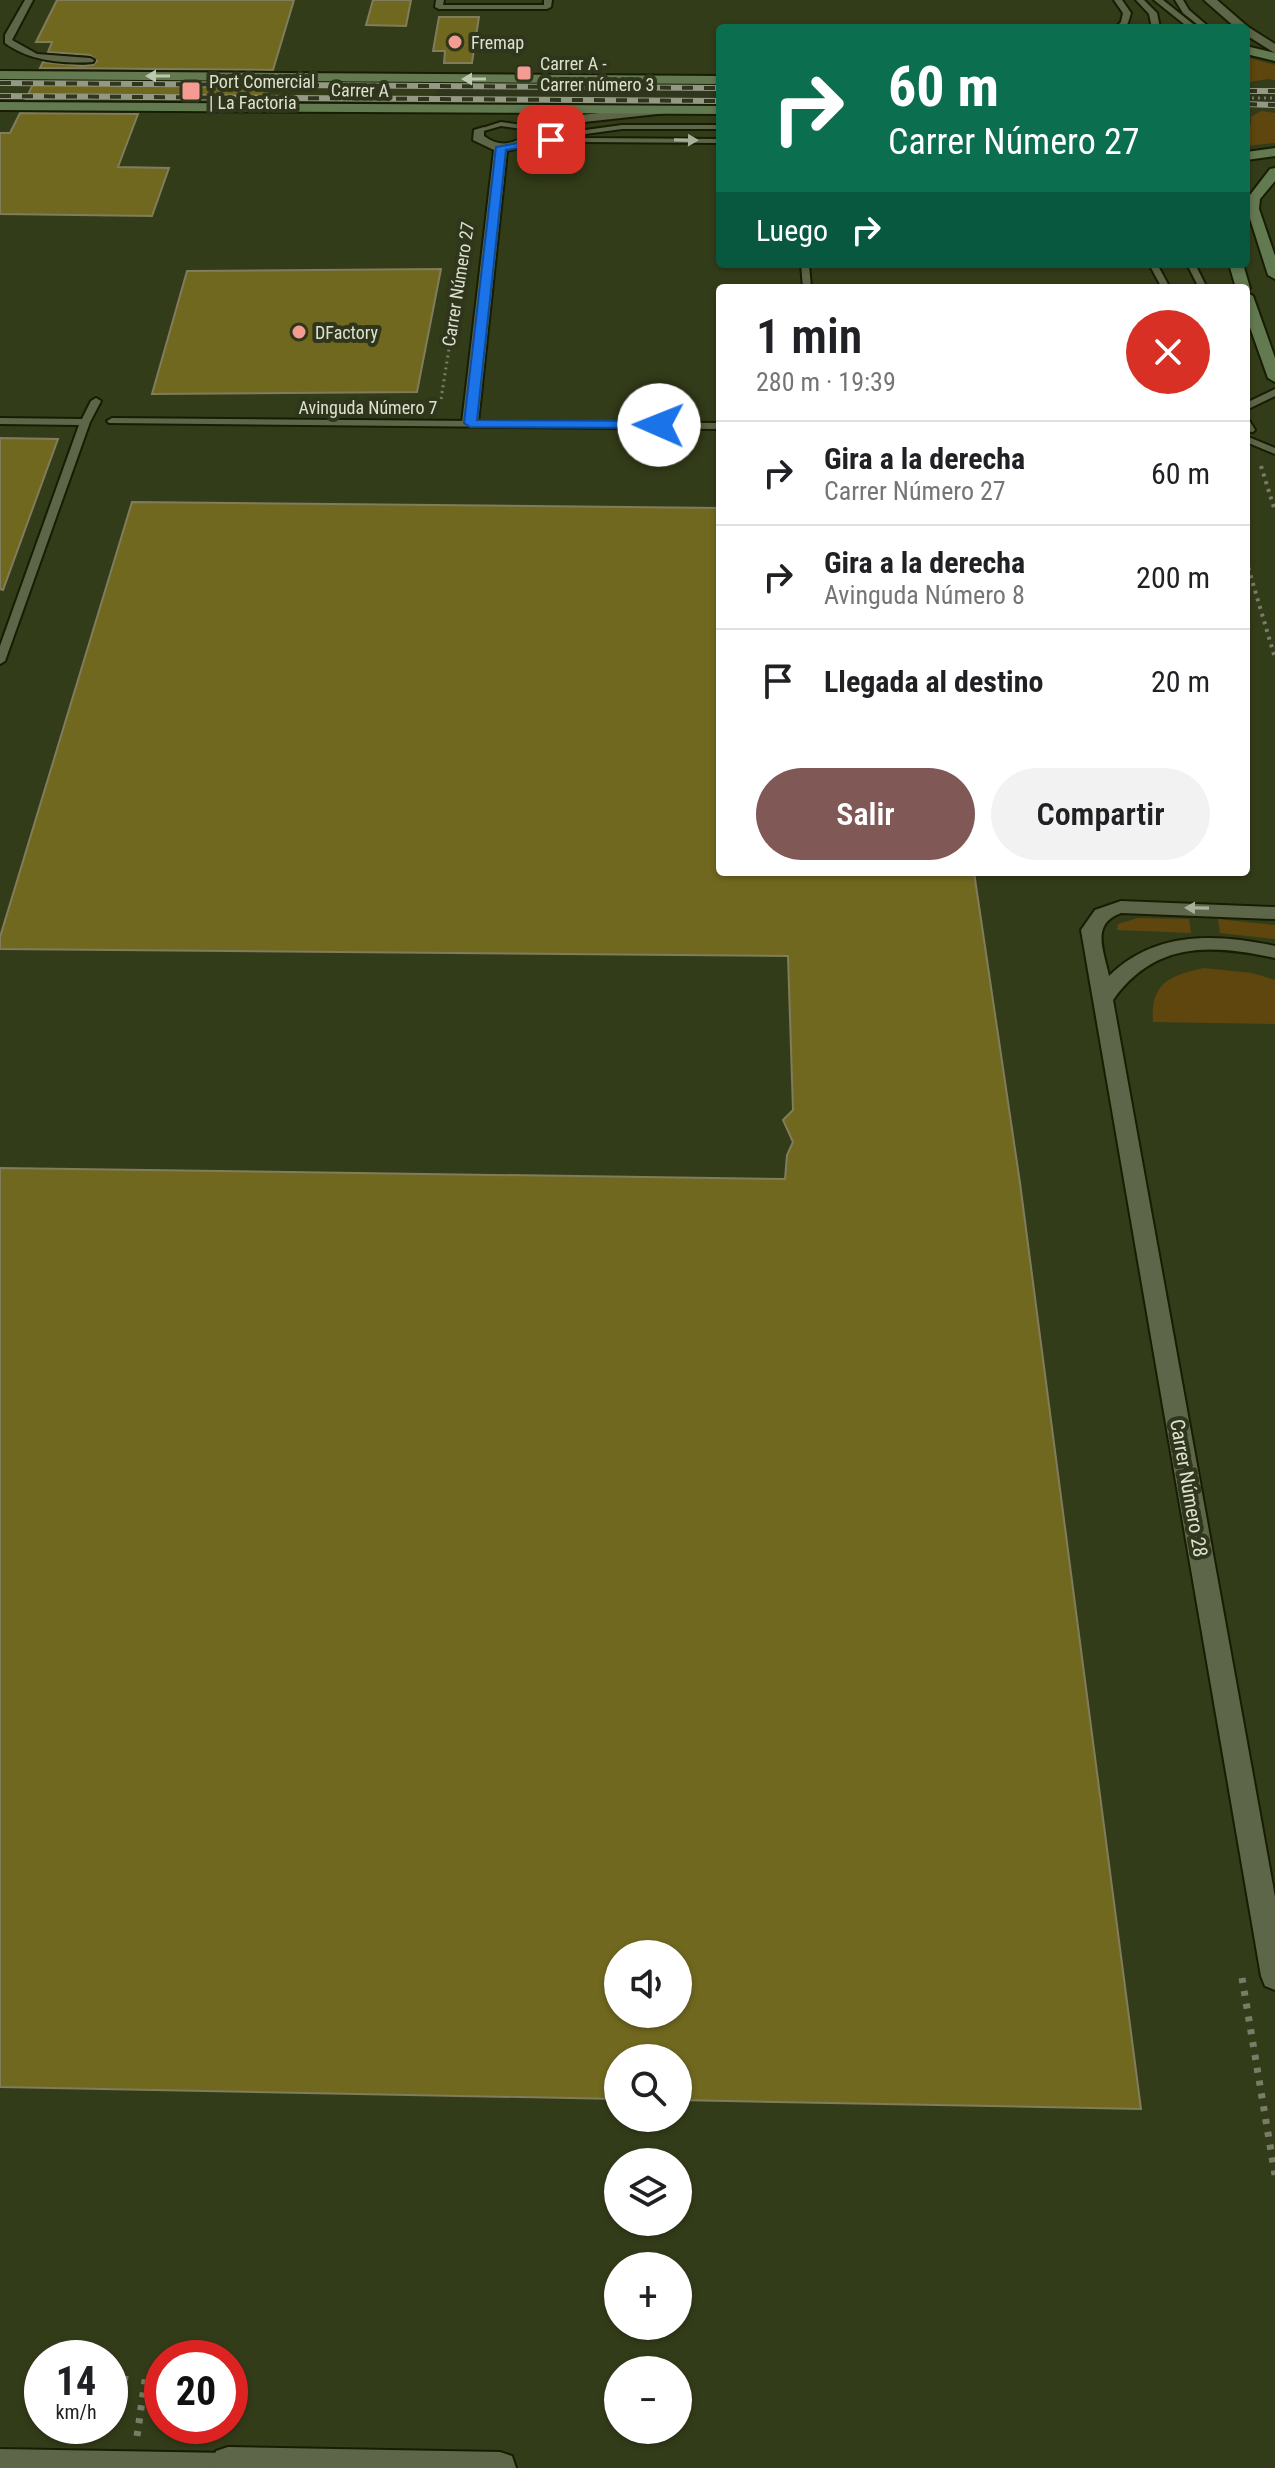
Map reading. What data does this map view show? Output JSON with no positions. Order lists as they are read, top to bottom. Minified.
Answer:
{"streets":{"main road":["Carrer A"],"street":["Carrer Número 27","Carrer Número 28"],"lane":["Avinguda Número 7"]},"crossings":[["Carrer Número 27","Avinguda Número 7"]],"places":{"other":["Fremap","DFactory"],"transit":["Carrer A - Carrer número 3","Port Comercial | La Factoria"]},"page":{"turn":["60 m","Carrer Número 27"],"then":"Luego","heading":["1 min","280 m · 19:39"],"list":[{"name":"Gira a la derecha","note":"Carrer Número 27","value":"60 m"},{"name":"Gira a la derecha","note":"Avinguda Número 8","value":"200 m"},{"name":"Llegada al destino","value":"20 m"}],"buttons":["Salir","Compartir"],"map_buttons":["+","−"],"speed":"14 km/h","limit":"20"}}
